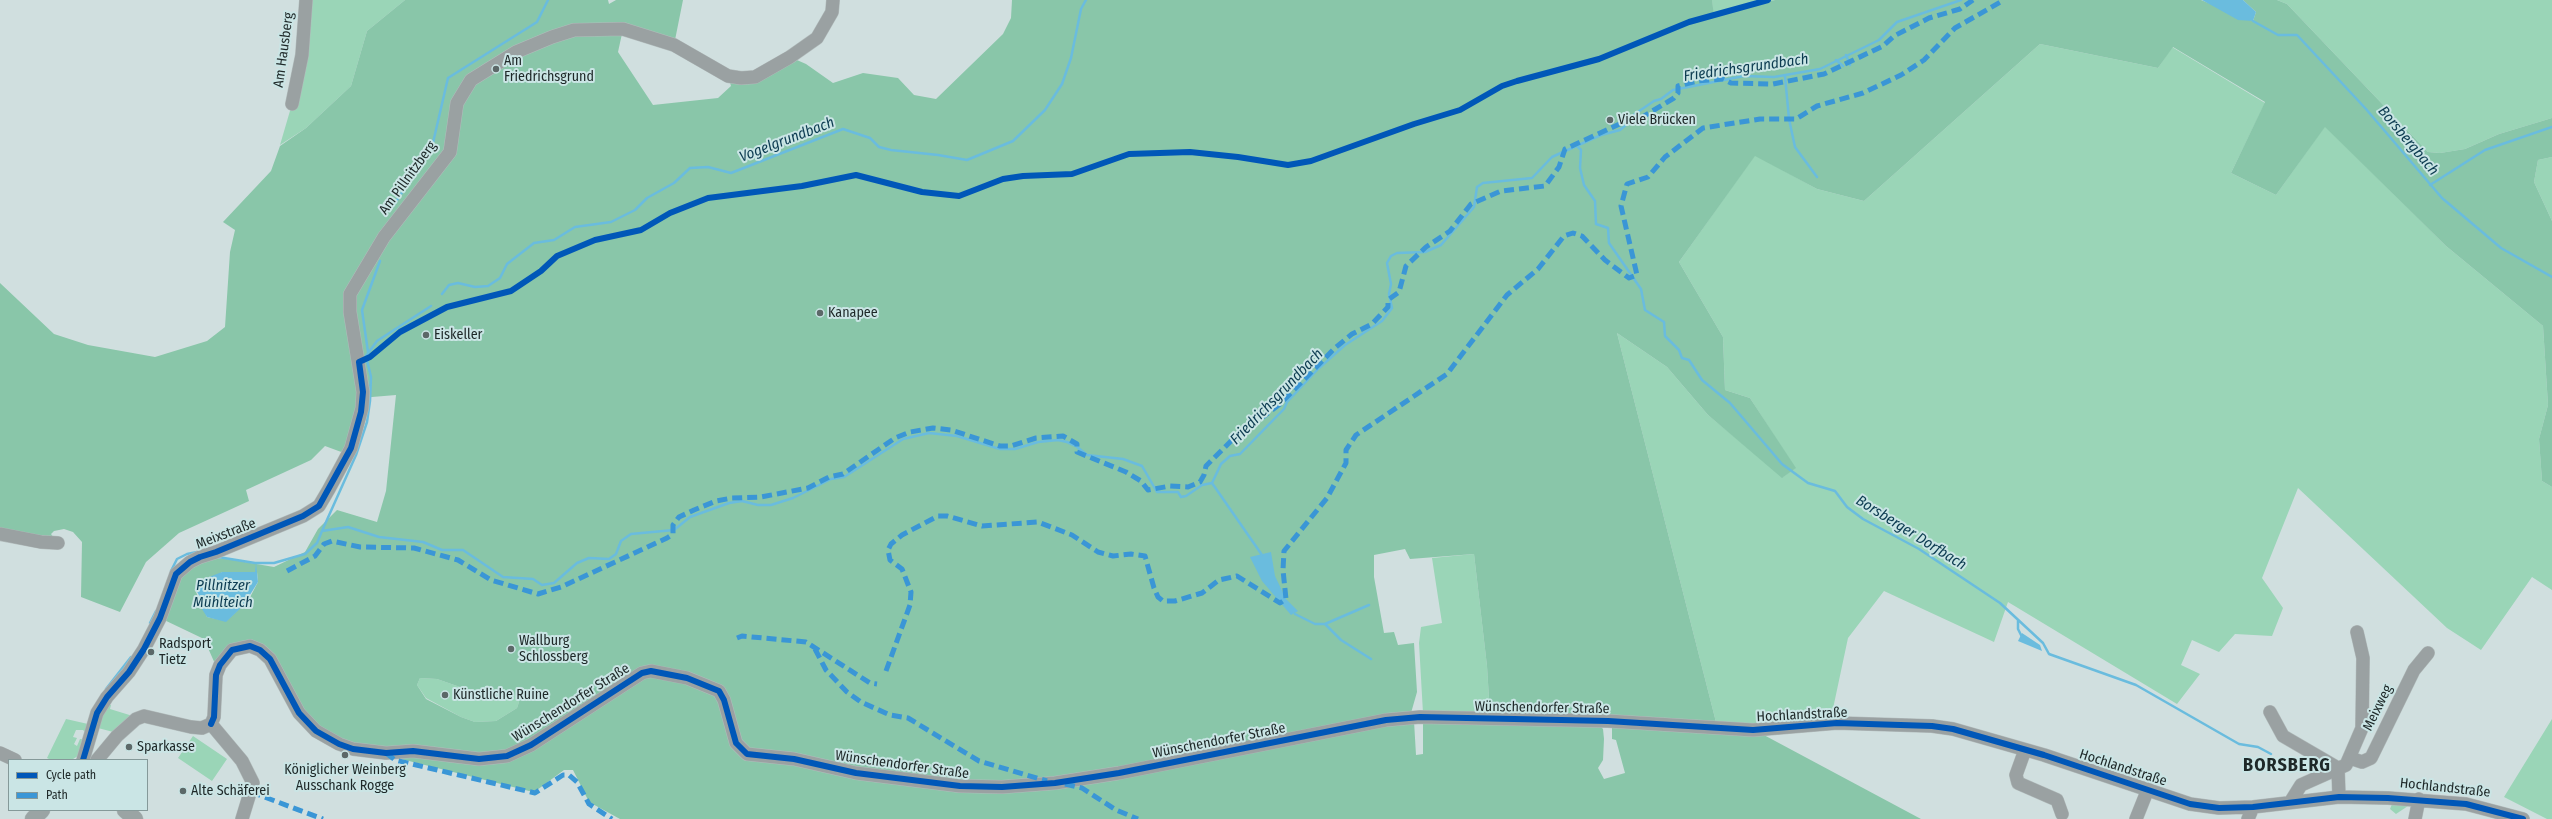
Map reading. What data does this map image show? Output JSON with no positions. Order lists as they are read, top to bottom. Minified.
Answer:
{"streets":{"street":["Am Hausberg","Am Pillnitzberg","Meixstraße","Wünschendorfer Straße","Meixweg","Hochlandstraße"]},"crossings":[["Am Pillnitzberg","Meixstraße"],["Wünschendorfer Straße","Hochlandstraße"],["Meixweg","Hochlandstraße"]],"districts":["BORSBERG"],"water":["Friedrichsgrundbach","Vogelgrundbach","Borsbergbach","Borsberger Dorfbach","Pillnitzer Mühlteich"],"places":["Am Friedrichsgrund","Viele Brücken","Kanapee","Eiskeller","Wallburg Schlossberg","Radsport Tietz","Künstliche Ruine","Sparkasse","Königlicher Weinberg Ausschank Rogge","Alte Schäferei"],"legend":["Cycle path","Path"]}
